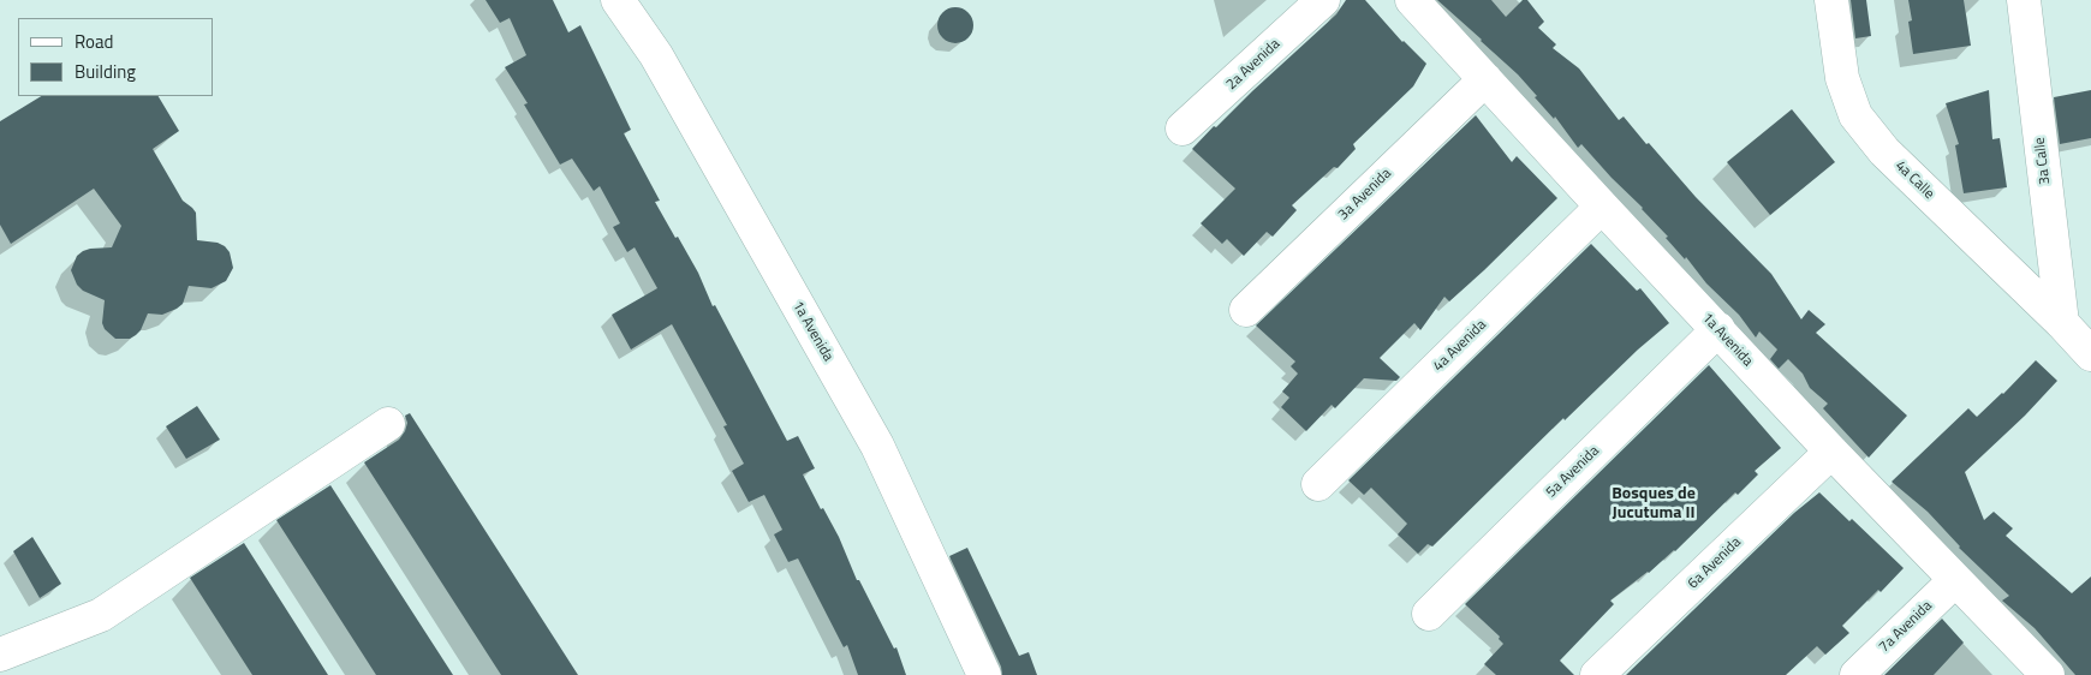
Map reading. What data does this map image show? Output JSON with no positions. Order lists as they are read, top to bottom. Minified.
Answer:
{"streets":{"street":["2a Avenida","3a Calle","4a Calle","3a Avenida","1a Avenida","4a Avenida","5a Avenida","6a Avenida","7a Avenida"]},"crossings":[["3a Calle","4a Calle"],["3a Avenida","1a Avenida"],["1a Avenida","4a Avenida"],["1a Avenida","5a Avenida"],["1a Avenida","6a Avenida"],["1a Avenida","7a Avenida"]],"districts":["Bosques de Jucutuma II"],"legend":["Road","Building"]}
